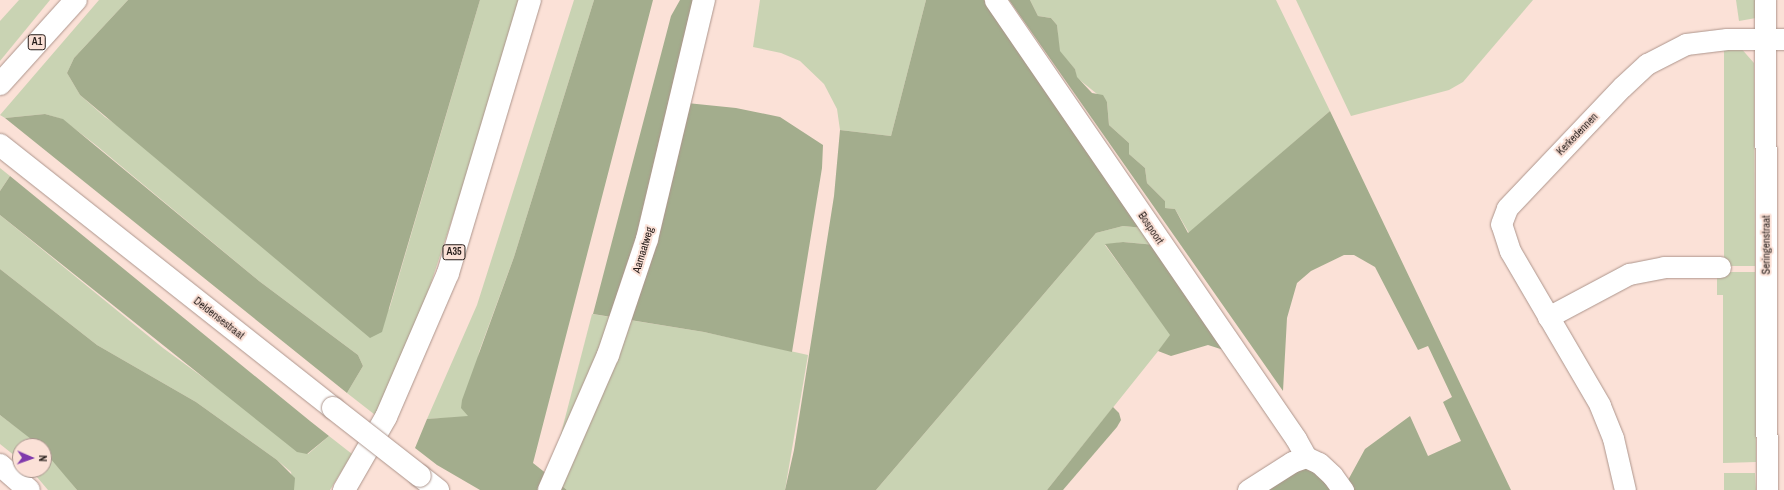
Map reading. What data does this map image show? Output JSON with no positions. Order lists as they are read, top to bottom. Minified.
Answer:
{"streets":{"main road":["A1","Aamaatweg","A35","Deldensestraat"],"street":["Kerkedennen","Bospoort","Seringenstraat"]},"crossings":[["Kerkedennen","Seringenstraat"]],"north":"right"}
